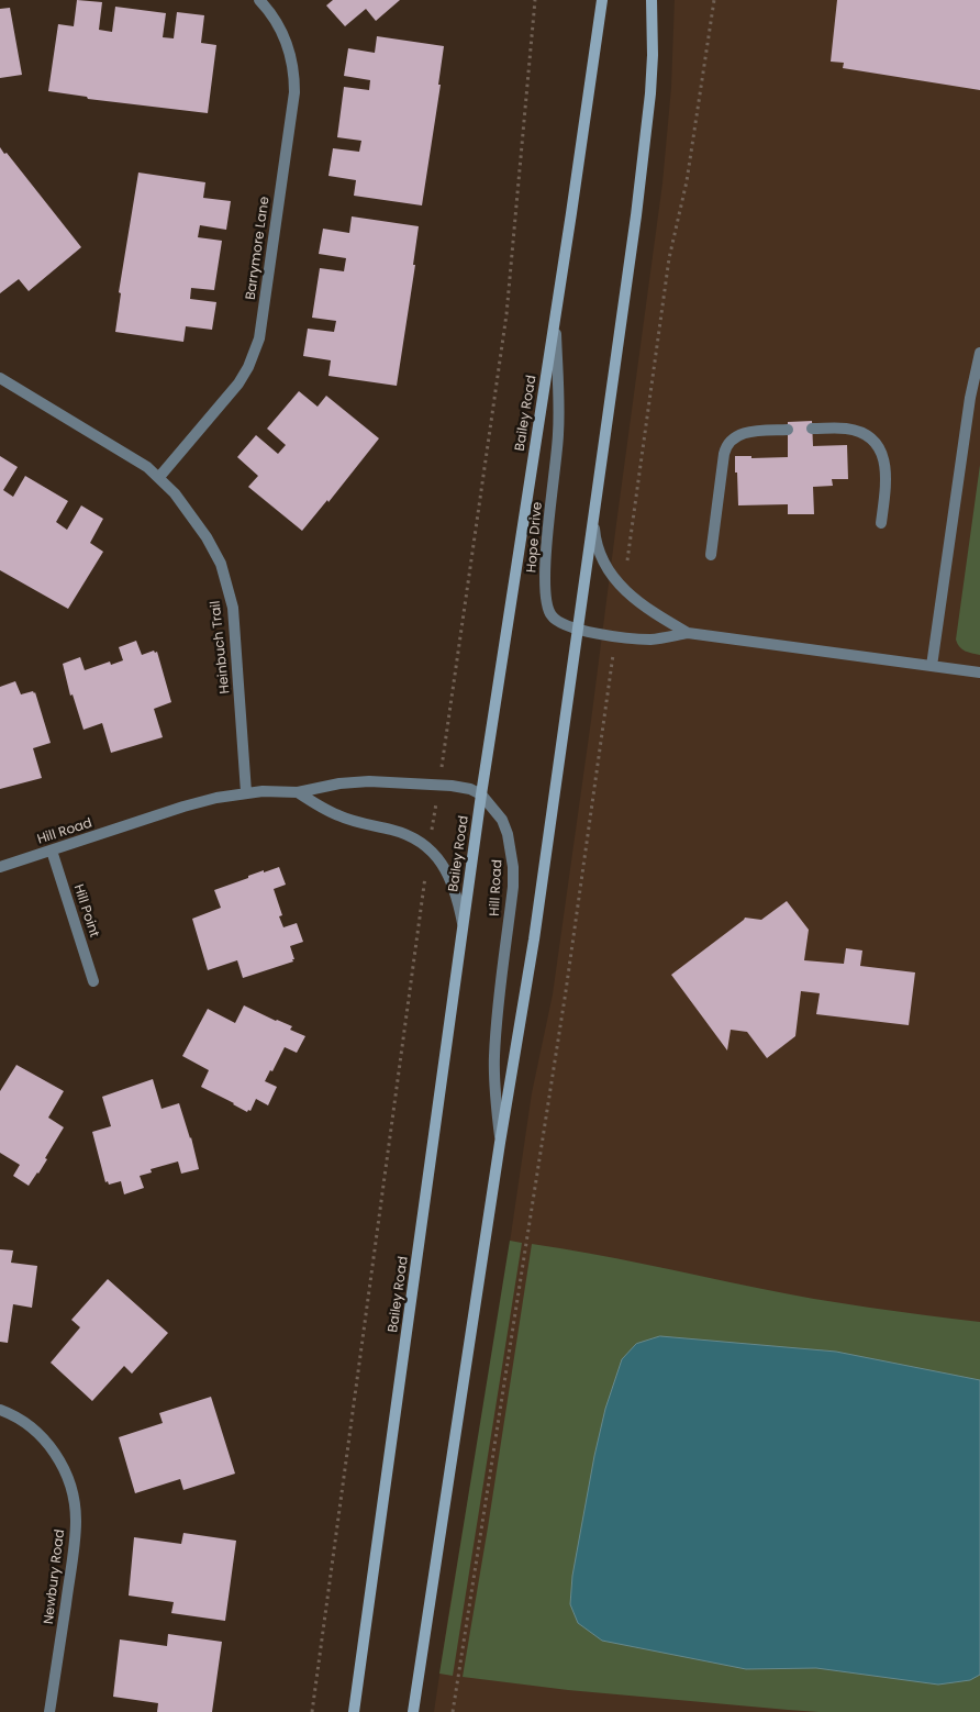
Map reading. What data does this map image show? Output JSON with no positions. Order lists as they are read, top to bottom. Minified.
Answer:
{"streets":{"main road":["Bailey Road"],"street":["Barrymore Lane","Hope Drive","Heinbuch Trail","Hill Road","Hill Point","Newbury Road"]},"crossings":[["Barrymore Lane","Heinbuch Trail"],["Bailey Road","Hope Drive"],["Bailey Road","Hill Road"],["Heinbuch Trail","Hill Road"],["Hill Road","Hill Point"]]}
